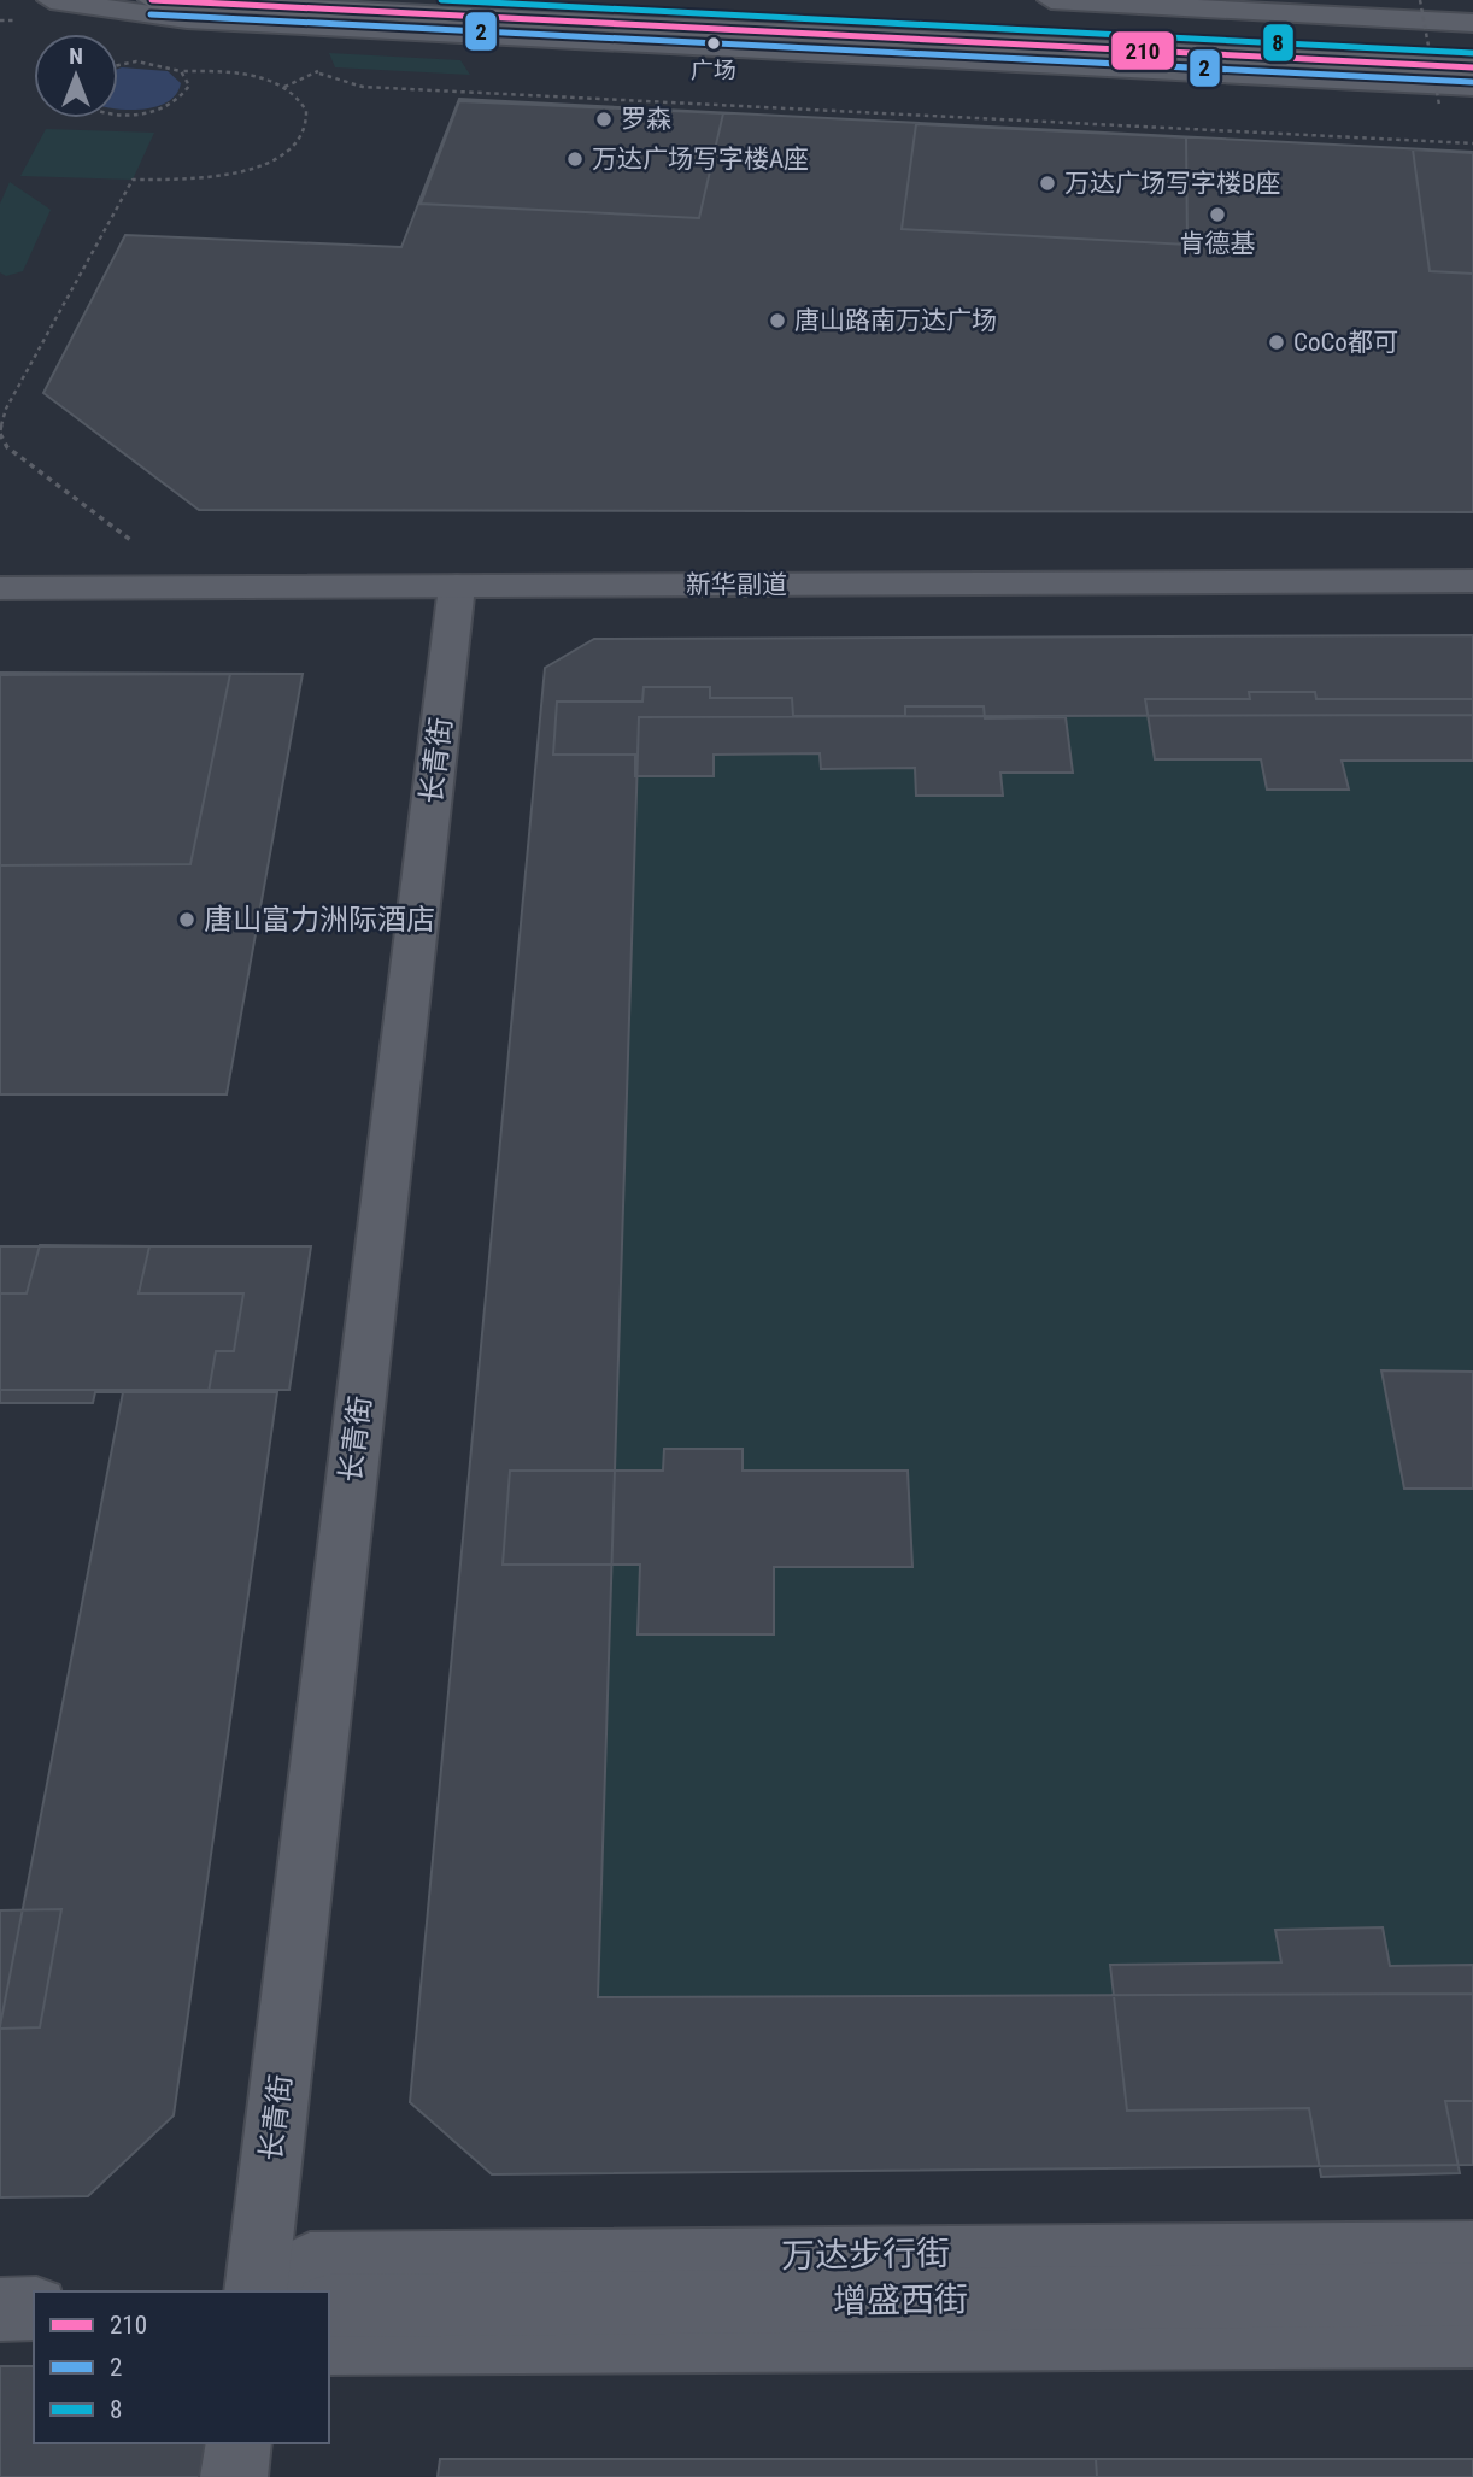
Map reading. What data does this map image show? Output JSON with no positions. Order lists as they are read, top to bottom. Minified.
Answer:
{"streets":{"street":["新华副道","长青街","万达步行街","增盛西街"]},"crossings":[["新华副道","长青街"]],"places":["广场","罗森","万达广场写字楼A座","万达广场写字楼B座","肯德基","唐山路南万达广场","CoCo都可","唐山富力洲际酒店"],"lines":["transit line 210","transit line 8","transit line 2"],"legend":["210","2","8"],"north":"top"}
